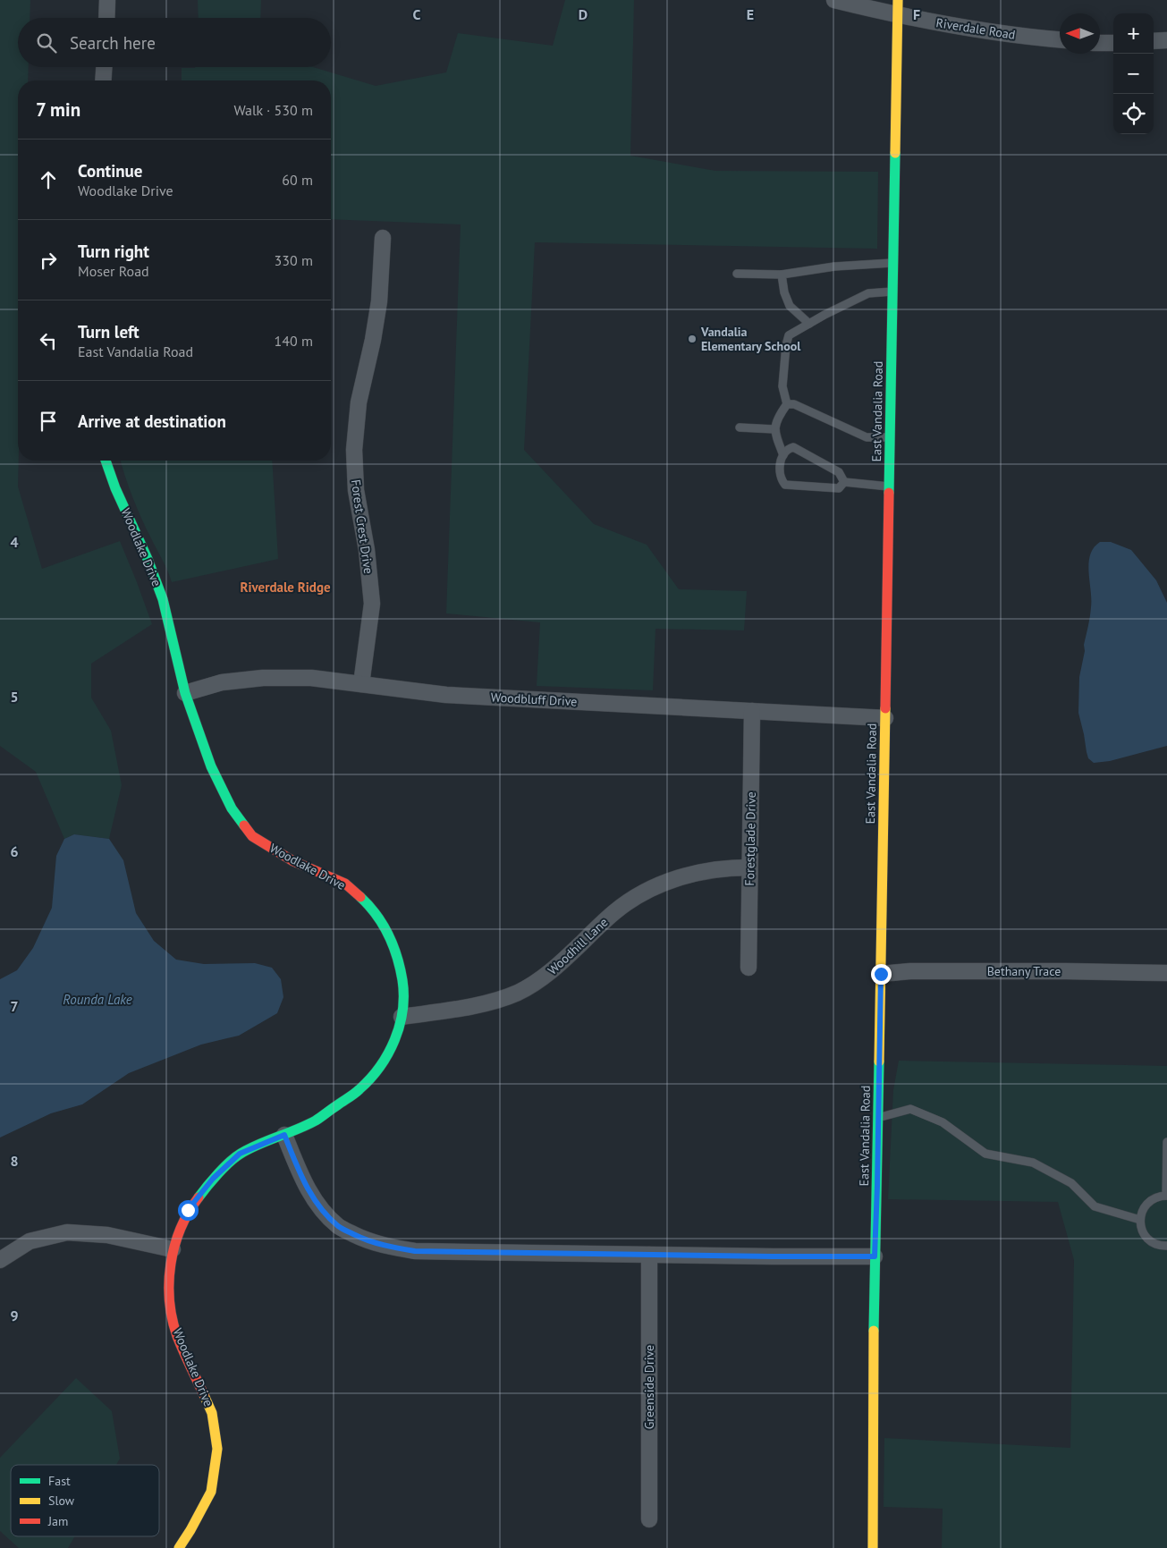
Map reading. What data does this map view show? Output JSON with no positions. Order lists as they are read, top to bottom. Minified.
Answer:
{"streets":{"street":["Riverdale Road","East Vandalia Road","Forest Crest Drive","Woodlake Drive","Woodbluff Drive","Forestglade Drive","Woodhill Lane","Bethany Trace","Greenside Drive"]},"crossings":[["Riverdale Road","East Vandalia Road"],["East Vandalia Road","Woodbluff Drive"],["East Vandalia Road","Bethany Trace"],["Forest Crest Drive","Woodbluff Drive"],["Woodlake Drive","Woodbluff Drive"],["Woodlake Drive","Woodhill Lane"],["Woodbluff Drive","Forestglade Drive"],["Forestglade Drive","Woodhill Lane"]],"districts":["Riverdale Ridge"],"water":["Rounda Lake"],"places":["Vandalia Elementary School"],"legend":["Fast","Slow","Jam"],"north":"left","page":{"map_buttons":["+","−"],"search":"Search here","heading":["7 min","Walk · 530 m"],"list":[["Continue","Woodlake Drive","60 m"],["Turn right","Moser Road","330 m"],["Turn left","East Vandalia Road","140 m"],"Arrive at destination"]},"grid":{"columns":["C","D","E","F"],"rows":["4","5","6","7","8","9"]}}
